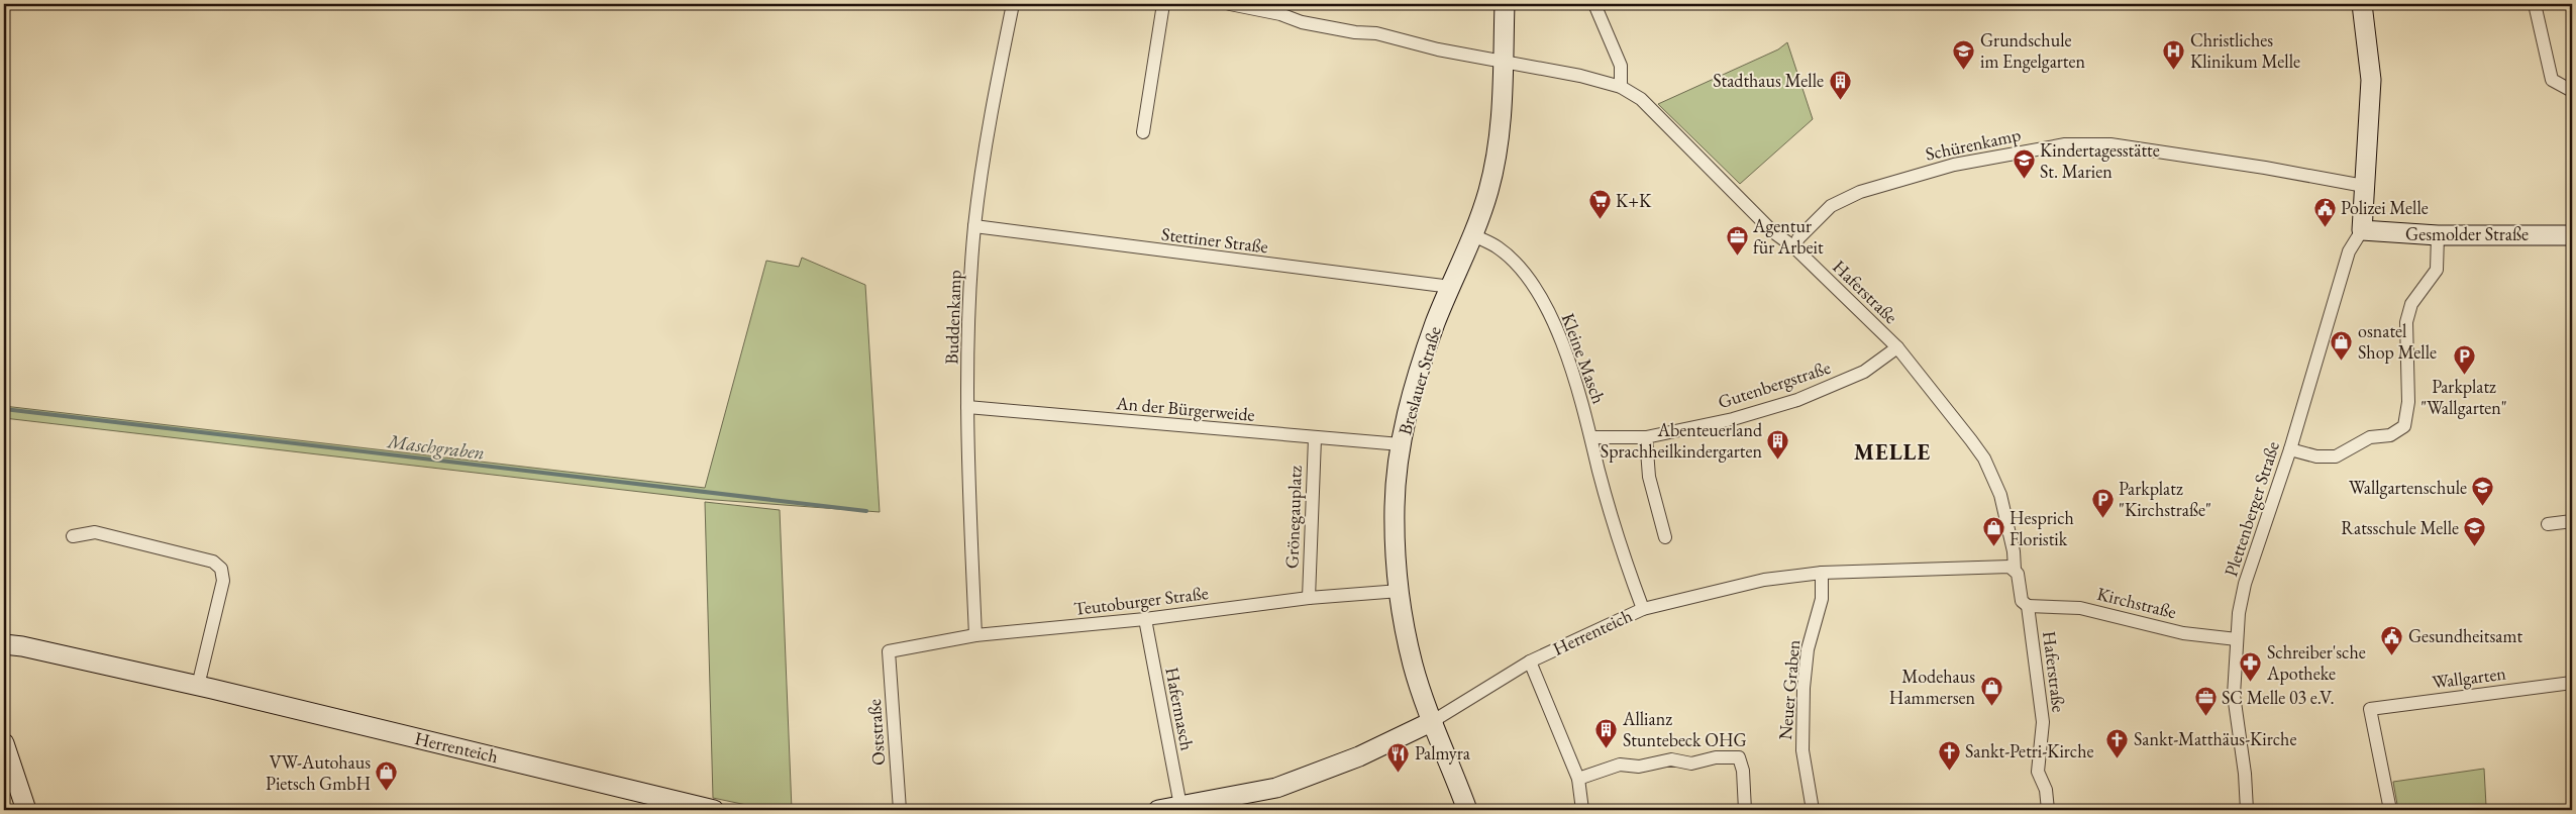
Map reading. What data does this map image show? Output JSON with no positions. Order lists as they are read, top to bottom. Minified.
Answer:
{"streets":{"street":["Schürenkamp","Gesmolder Straße","Stettiner Straße","Haferstraße","Buddenkamp","Kleine Masch","Breslauer Straße","Gutenbergstraße","An der Bürgerweide","Plettenberger Straße","Grönegauplatz","Teutoburger Straße","Kirchstraße","Herrenteich","Wallgarten","Neuer Graben","Hafermasch","Oststraße"]},"crossings":[["Schürenkamp","Haferstraße"],["Gesmolder Straße","Plettenberger Straße"],["Stettiner Straße","Buddenkamp"],["Stettiner Straße","Breslauer Straße"],["Haferstraße","Breslauer Straße"],["Haferstraße","Gutenbergstraße"],["Haferstraße","Kirchstraße"],["Haferstraße","Herrenteich"],["Buddenkamp","An der Bürgerweide"],["Buddenkamp","Teutoburger Straße"],["Kleine Masch","Breslauer Straße"],["Kleine Masch","Gutenbergstraße"],["Kleine Masch","Herrenteich"],["Breslauer Straße","An der Bürgerweide"],["Breslauer Straße","Teutoburger Straße"],["Breslauer Straße","Herrenteich"],["An der Bürgerweide","Grönegauplatz"],["Plettenberger Straße","Kirchstraße"],["Grönegauplatz","Teutoburger Straße"],["Teutoburger Straße","Hafermasch"],["Teutoburger Straße","Oststraße"],["Herrenteich","Neuer Graben"],["Herrenteich","Hafermasch"]],"districts":["MELLE"],"water":["Maschgraben"],"places":{"school or university":["Grundschule im Engelgarten","Kindertagesstätte St. Marien","Wallgartenschule","Ratsschule Melle"],"hospital":["Christliches Klinikum Melle"],"building":["Stadthaus Melle","Abenteuerland Sprachheilkindergarten","Allianz Stuntebeck OHG"],"supermarket":["K+K"],"public building":["Polizei Melle","Gesundheitsamt"],"office":["Agentur für Arbeit","SC Melle 03 e.V."],"shop":["osnatel Shop Melle","Hesprich Floristik","Modehaus Hammersen","VW-Autohaus Pietsch GmbH"],"parking":["Parkplatz \"Wallgarten\"","Parkplatz \"Kirchstraße\""],"pharmacy":["Schreiber'sche Apotheke"],"church":["Sankt-Matthäus-Kirche","Sankt-Petri-Kirche"],"restaurant":["Palmyra"]}}
